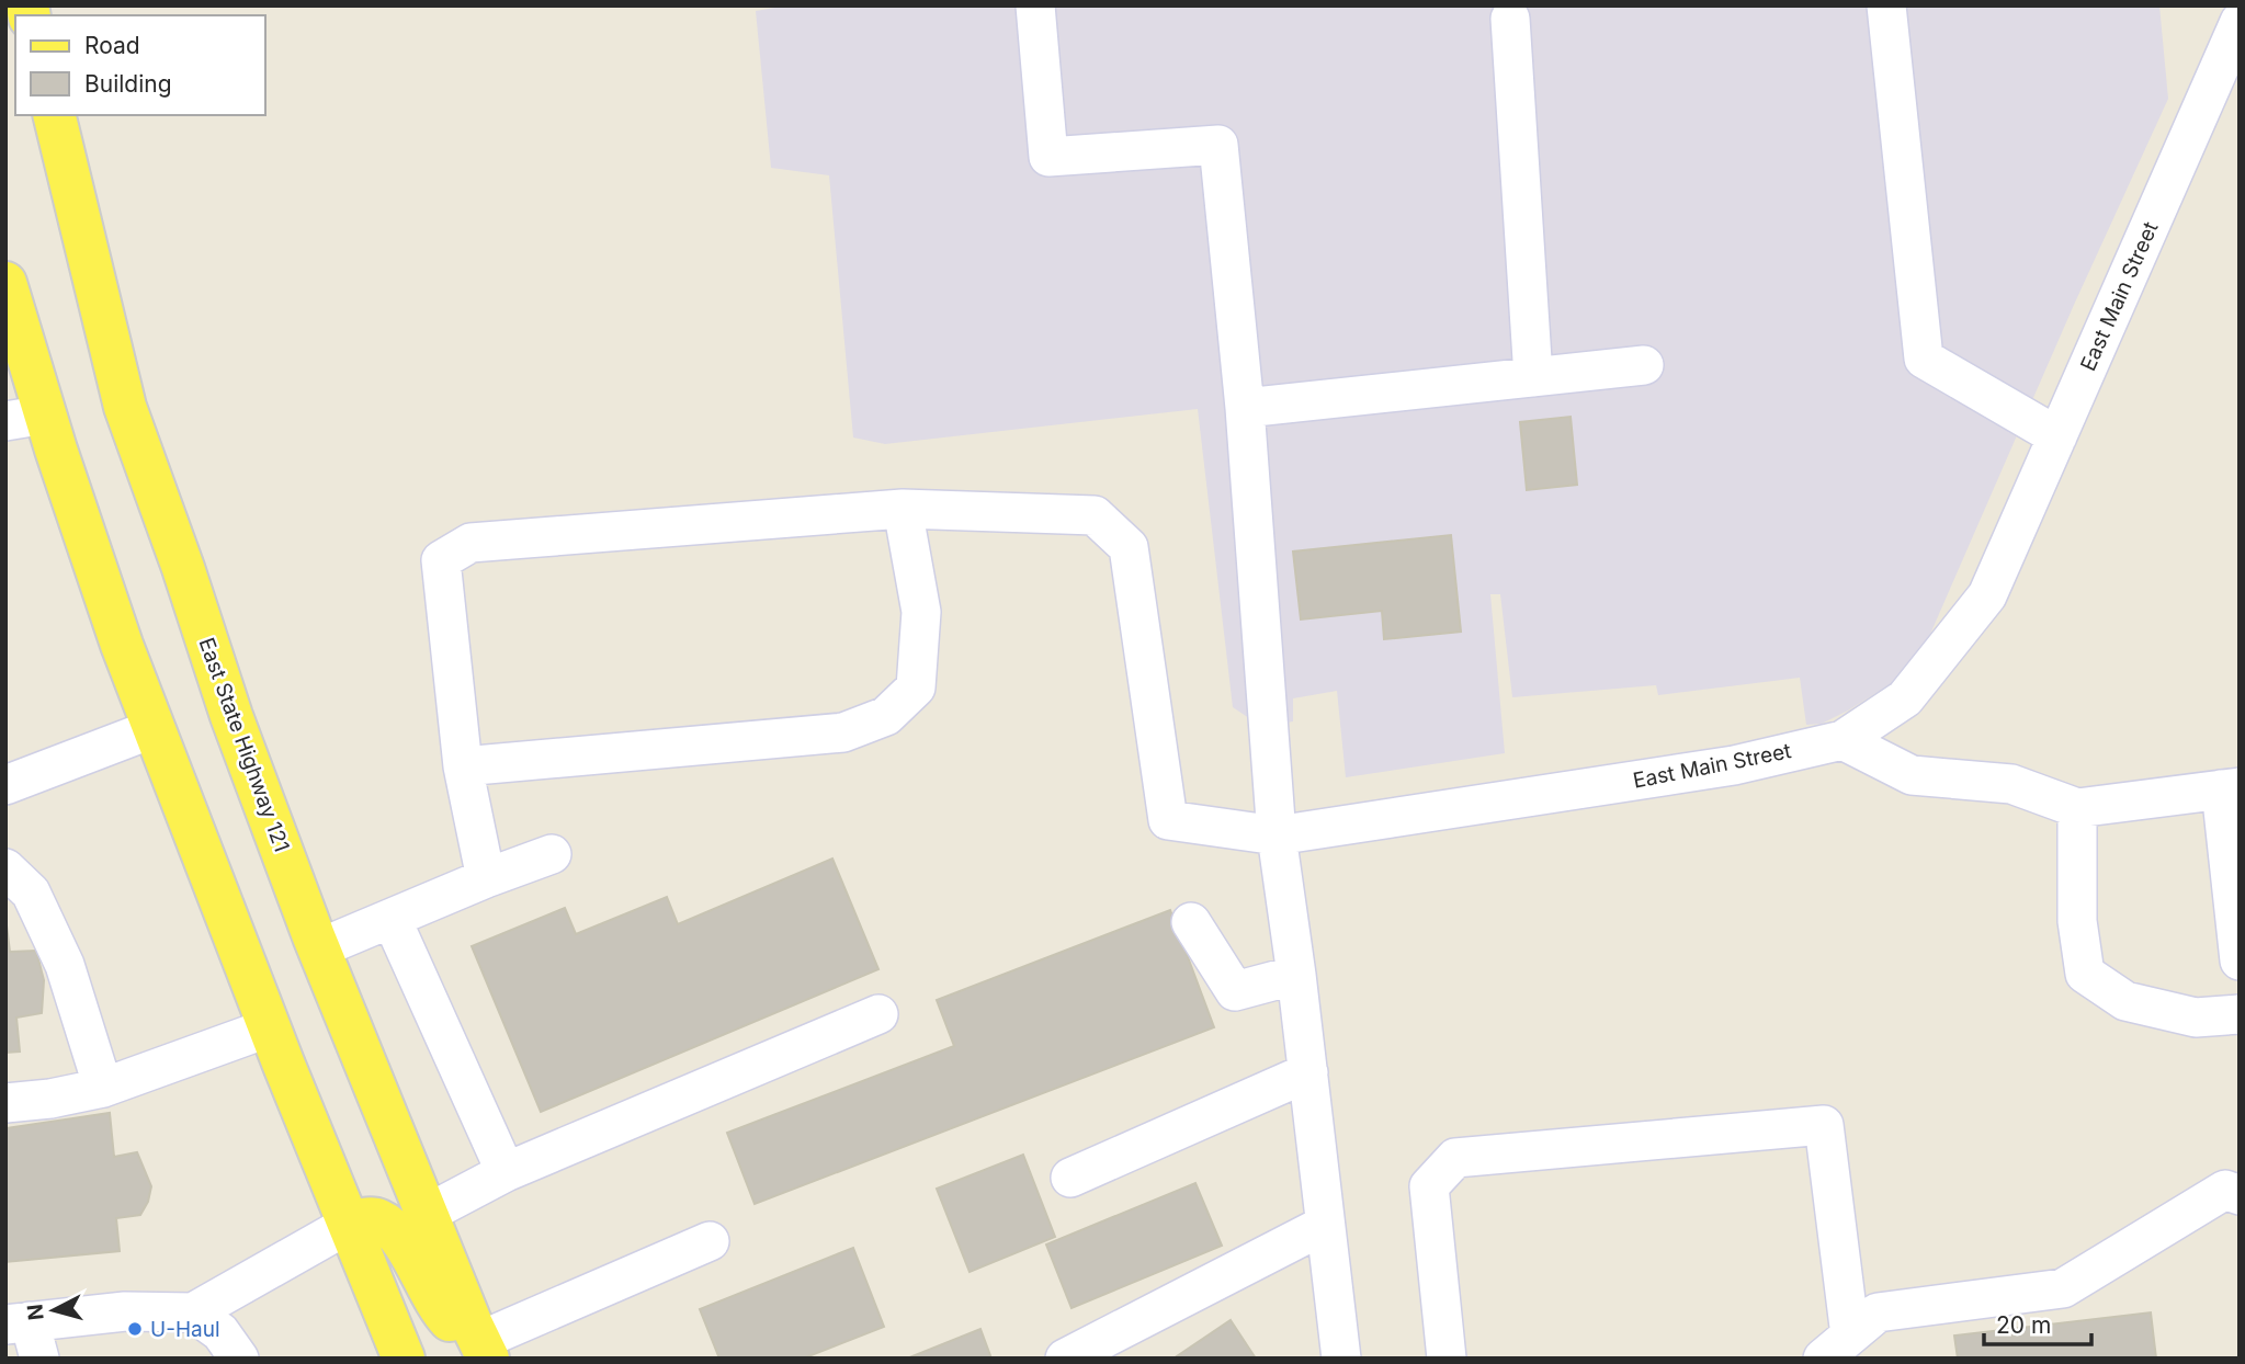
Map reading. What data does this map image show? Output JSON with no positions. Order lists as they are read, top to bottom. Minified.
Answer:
{"streets":{"main road":["East State Highway 121"],"street":["East Main Street"]},"places":["U-Haul"],"legend":["Road","Building"],"scale_bar":"20 m","north":"left"}
